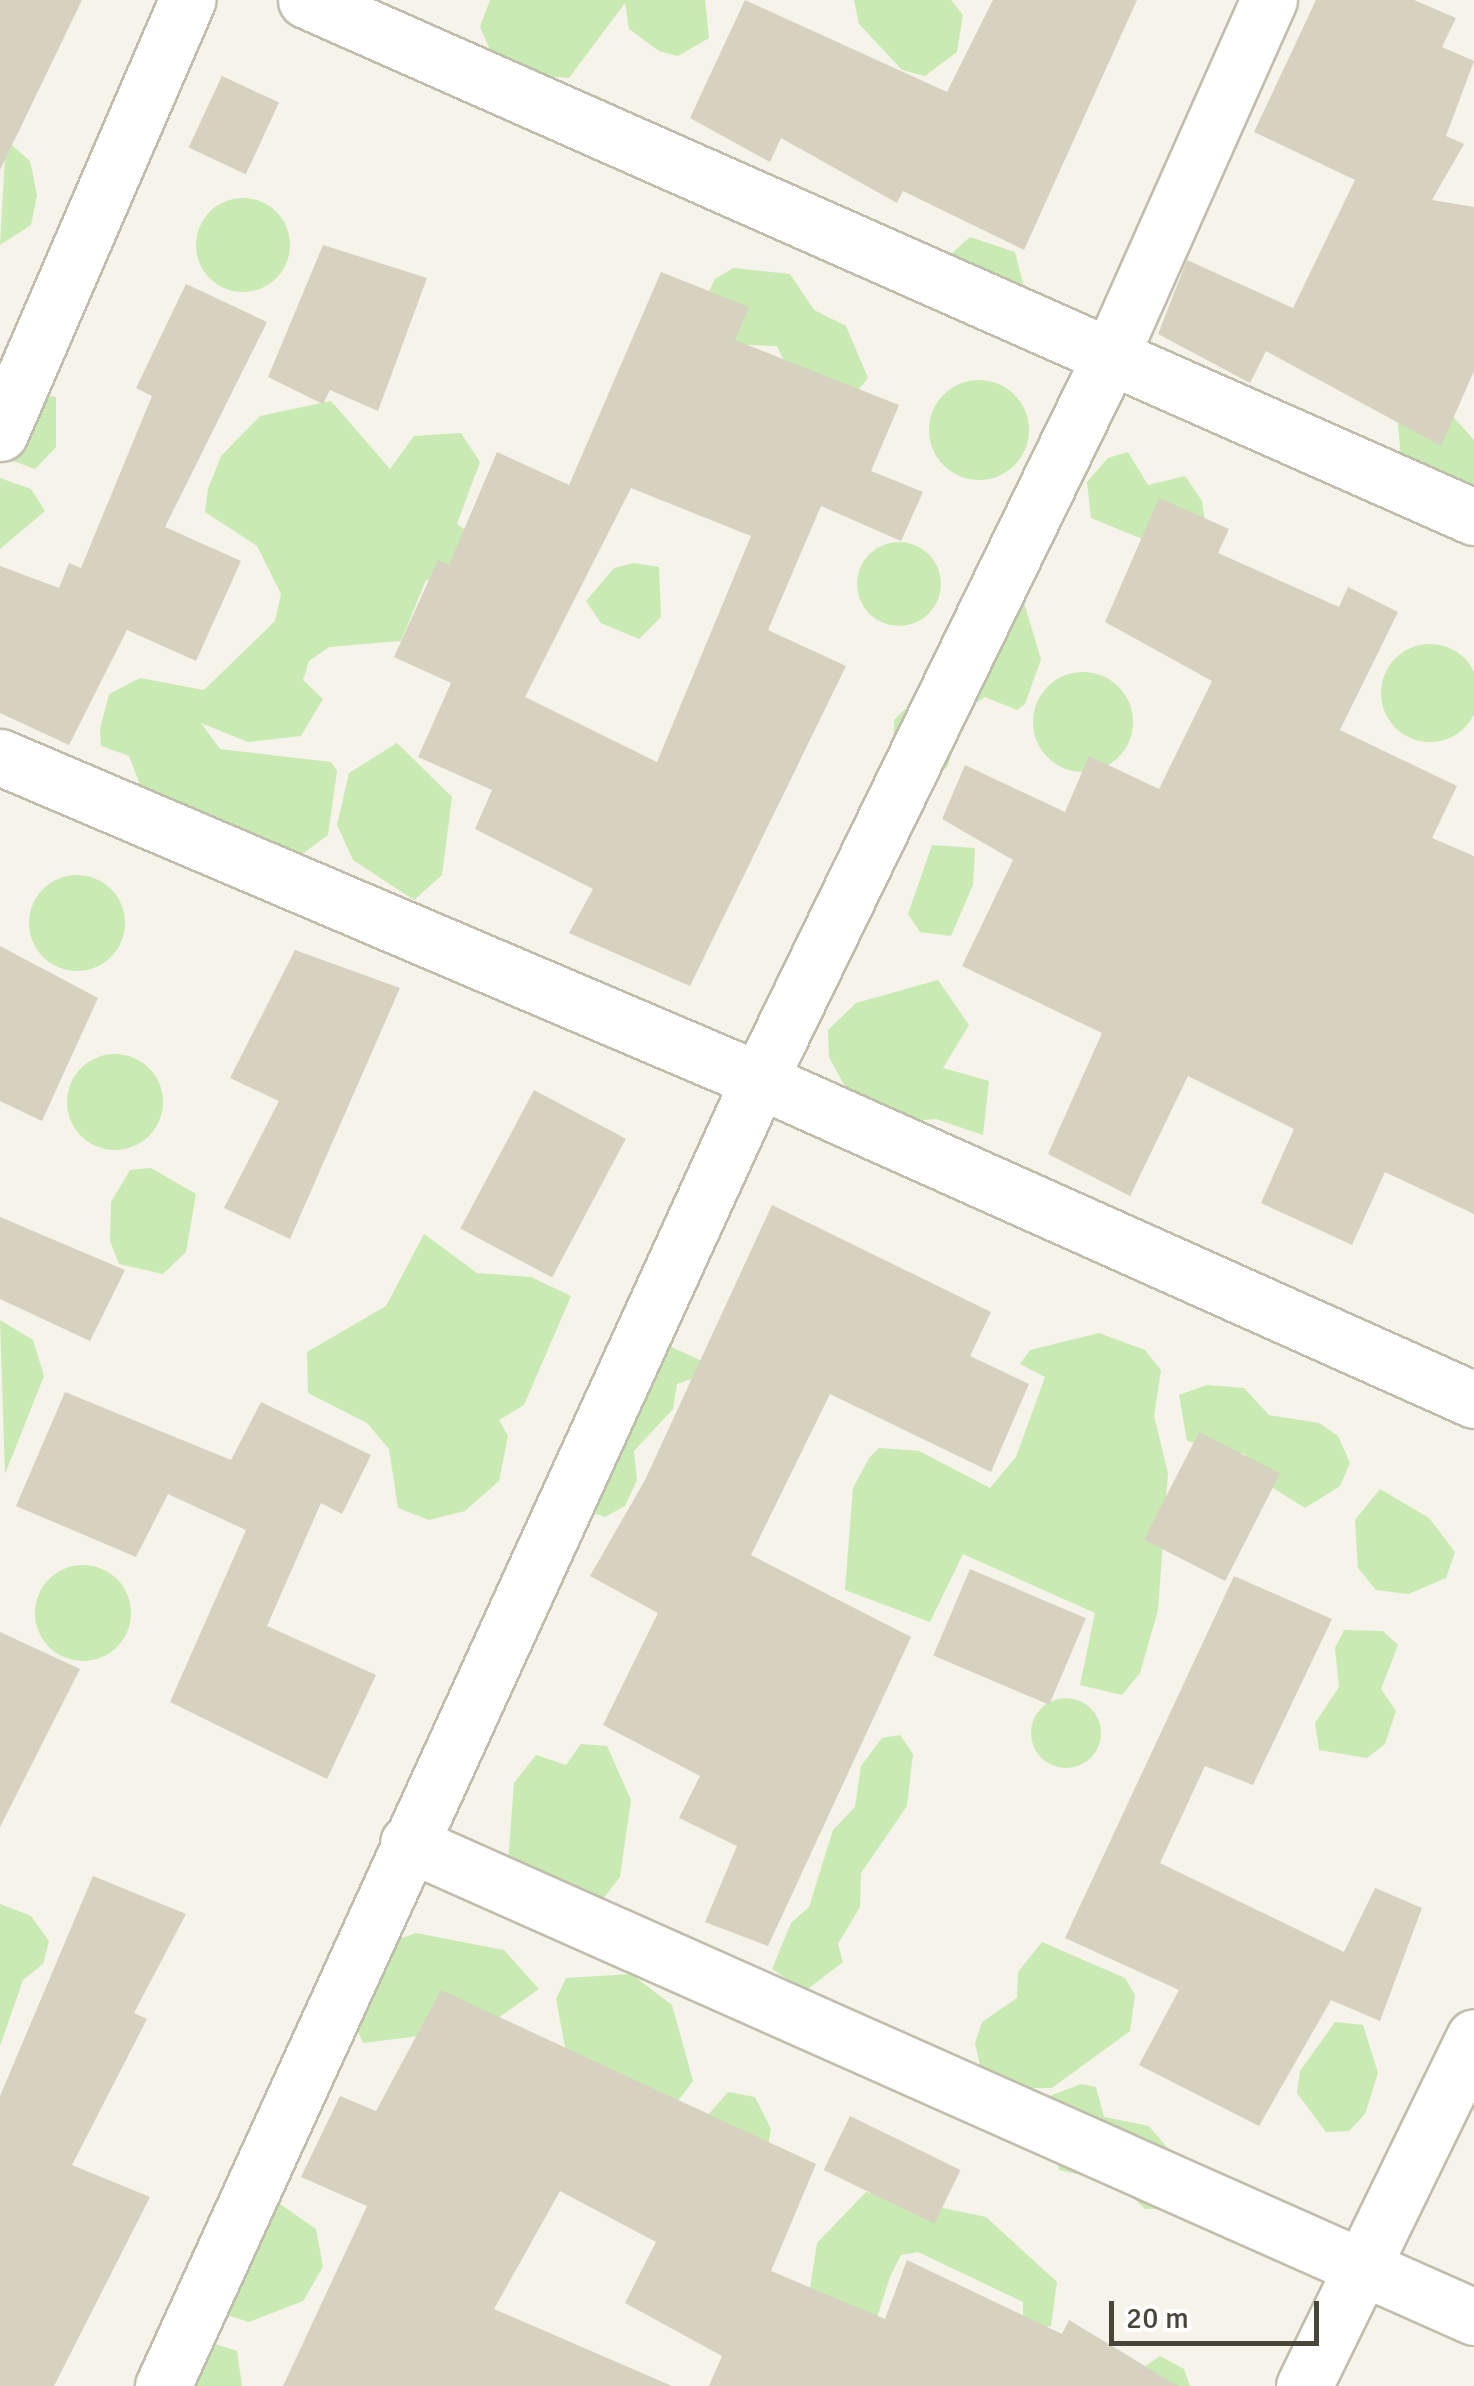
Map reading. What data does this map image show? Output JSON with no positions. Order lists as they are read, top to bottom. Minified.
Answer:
{"scale_bar":"20 m"}
